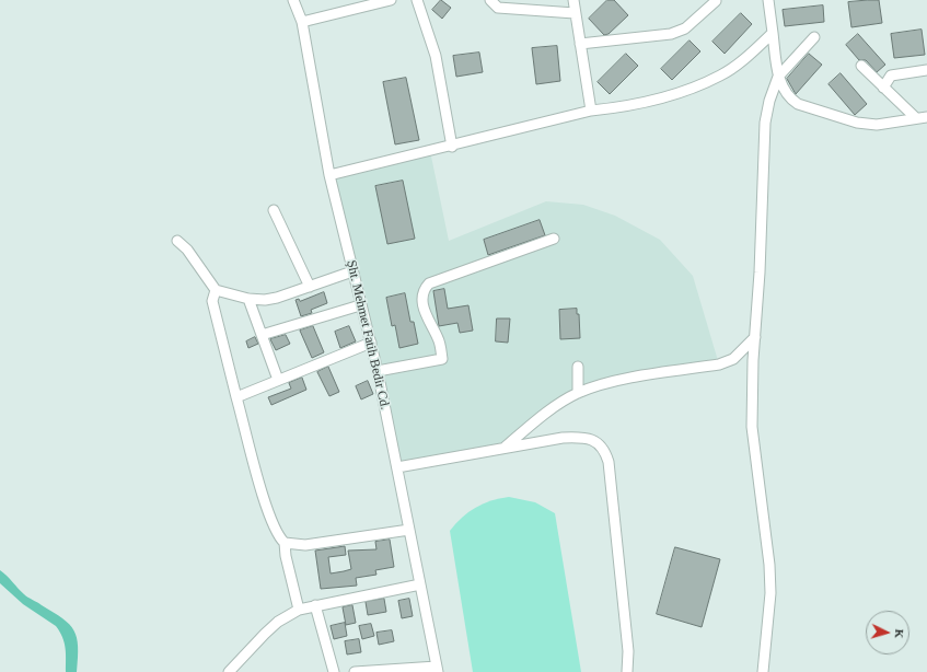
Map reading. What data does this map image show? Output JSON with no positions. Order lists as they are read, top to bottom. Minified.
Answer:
{"streets":{"street":["Şht. Mehmet Fatih Bedir Cd."]},"north":"right"}
